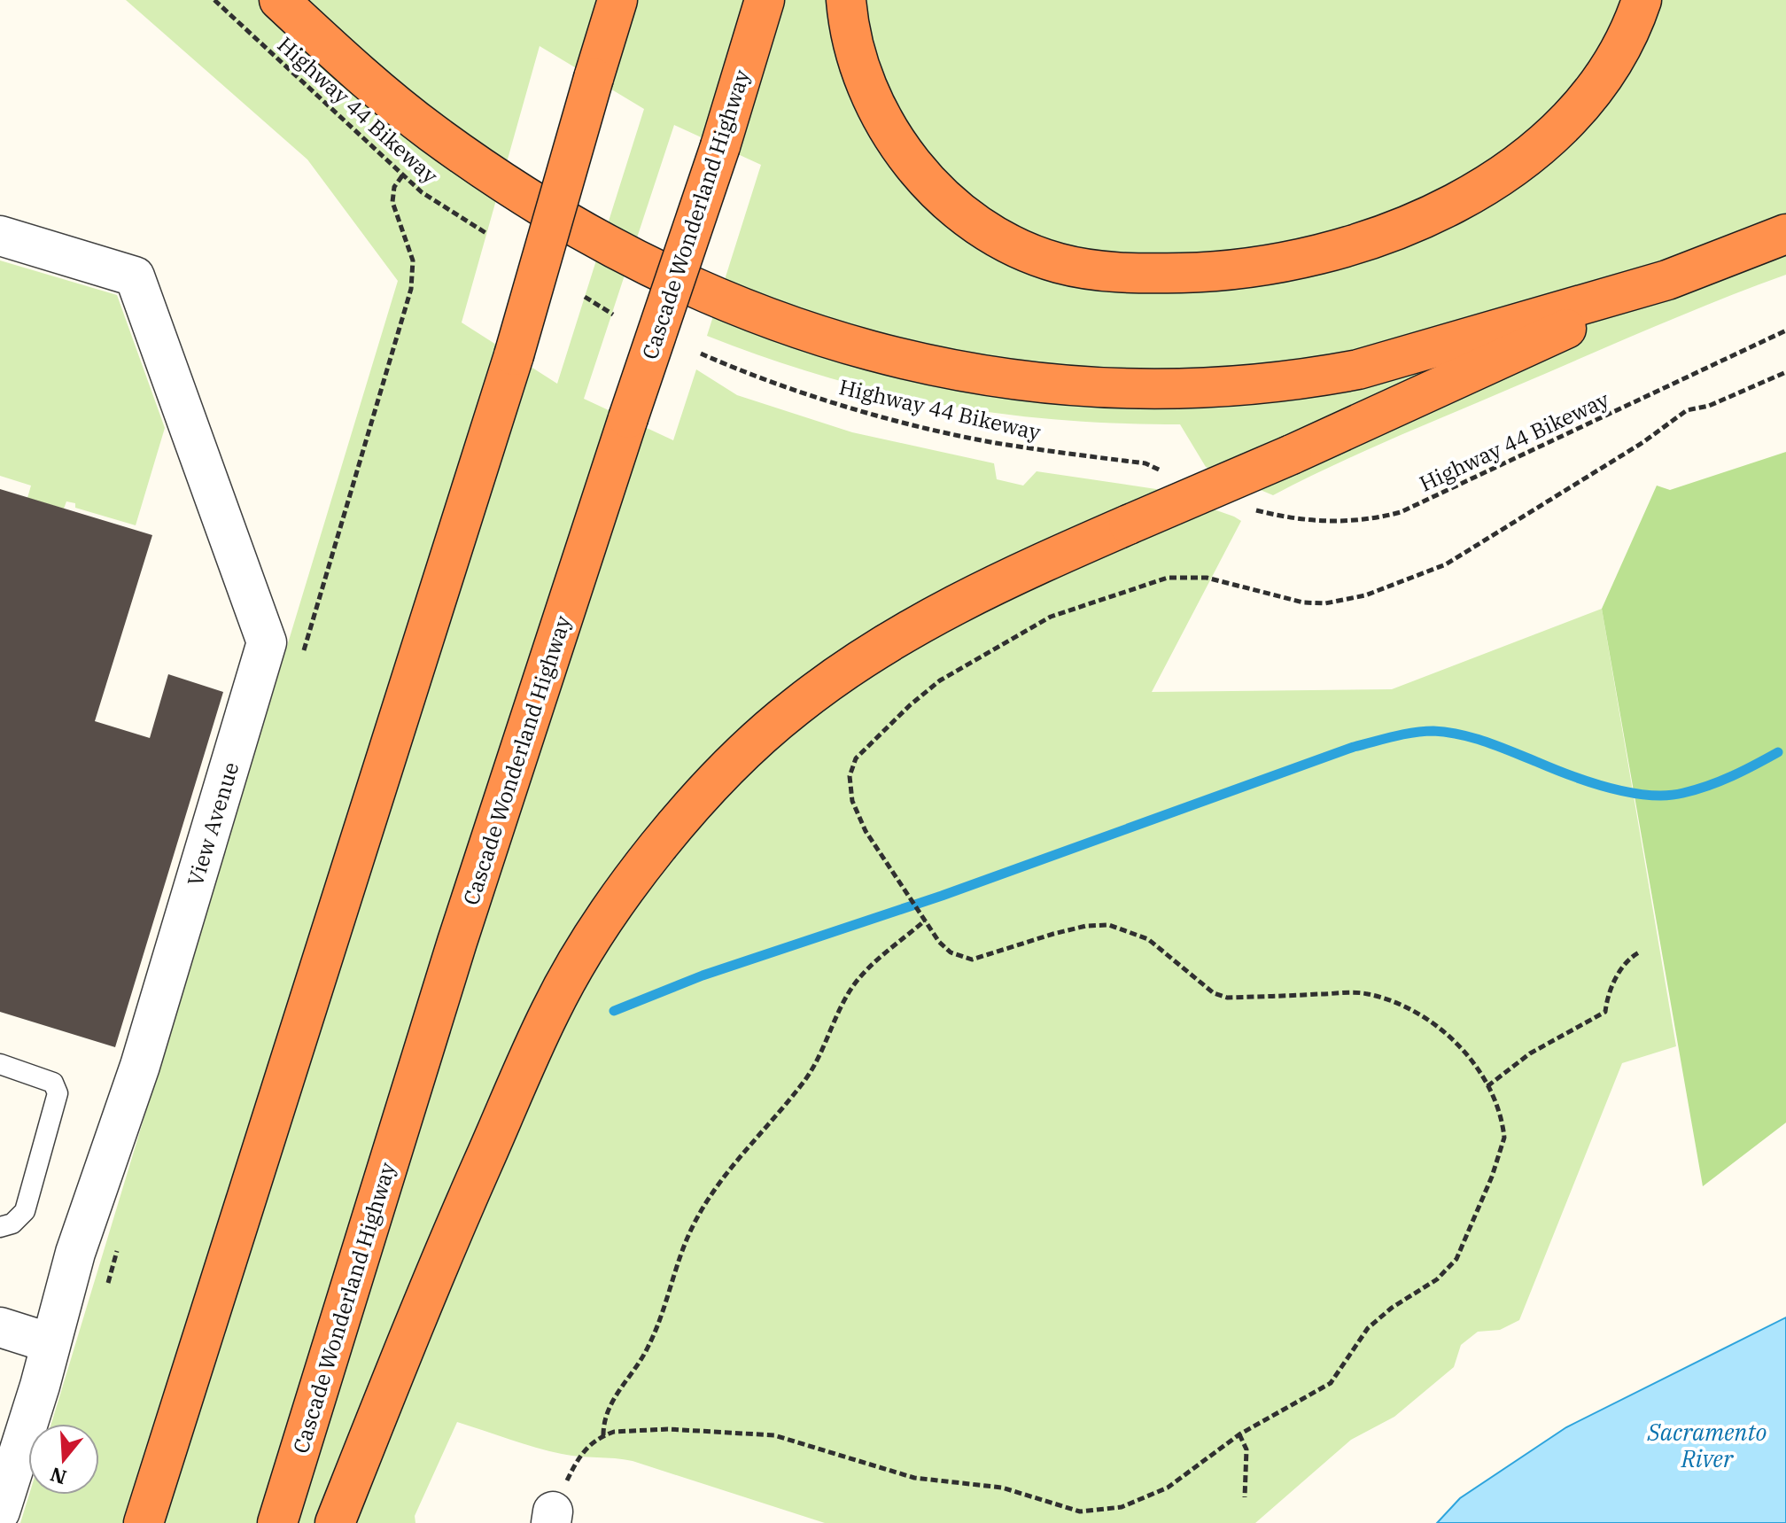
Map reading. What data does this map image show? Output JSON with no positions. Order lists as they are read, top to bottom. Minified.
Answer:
{"streets":{"highway":["Cascade Wonderland Highway"],"street":["View Avenue"],"path":["Highway 44 Bikeway"]},"water":["Sacramento River"],"north":"bottom"}
